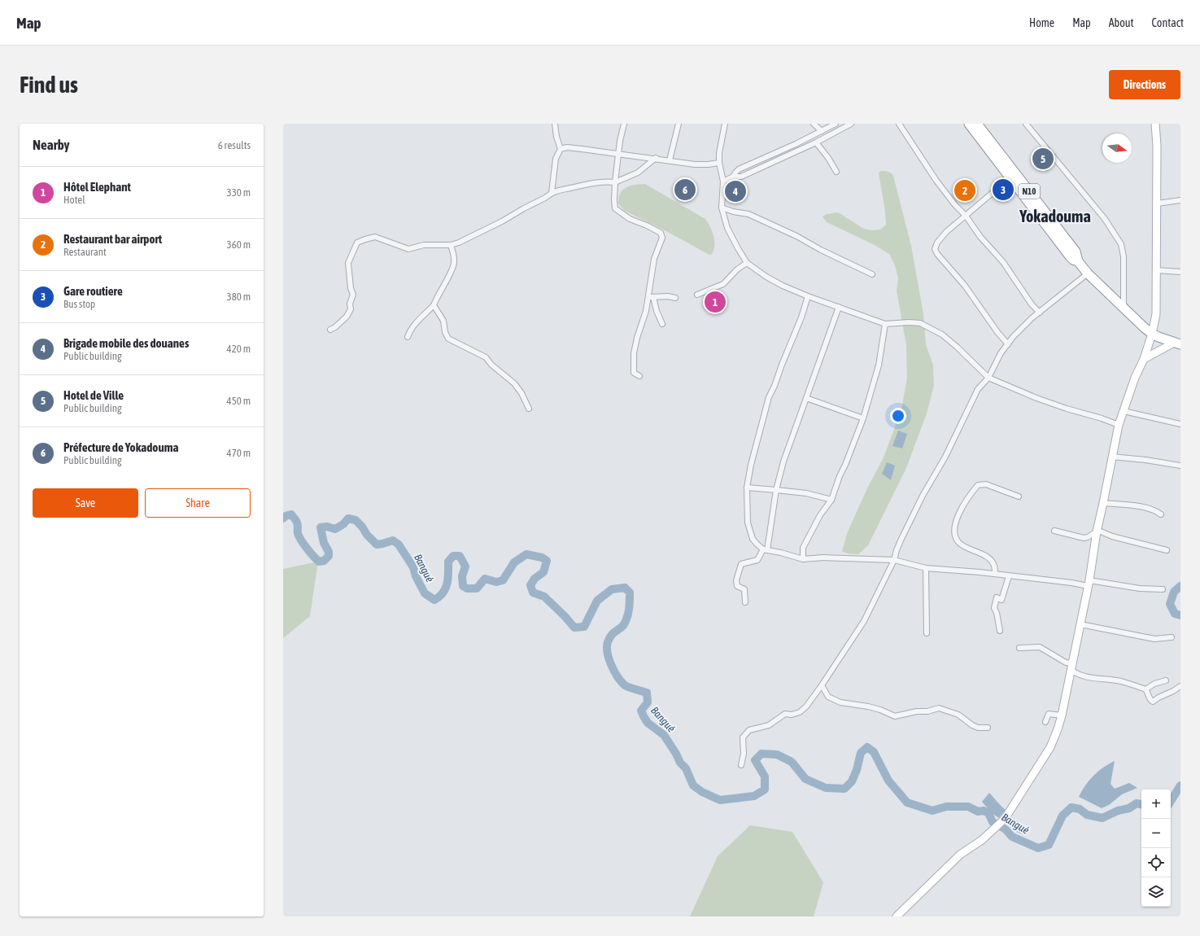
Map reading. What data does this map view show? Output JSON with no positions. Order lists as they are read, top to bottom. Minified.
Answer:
{"streets":{"highway":["N10"]},"districts":["Yokadouma"],"water":["Bangué"],"north":"right","page":{"header":"Map","nav":["Home","Map","About","Contact"],"buttons":["Directions",["Save","Share"]],"title":"Find us","heading":["Nearby","6 results"],"pins":["5","3","6","2","4","1"],"list":[{"mark":"1","name":"Hôtel Elephant","note":"Hotel","value":"330 m"},{"mark":"2","name":"Restaurant bar airport","note":"Restaurant","value":"360 m"},{"mark":"3","name":"Gare routiere","note":"Bus stop","value":"380 m"},{"mark":"4","name":"Brigade mobile des douanes","note":"Public building","value":"420 m"},{"mark":"5","name":"Hotel de Ville","note":"Public building","value":"450 m"},{"mark":"6","name":"Préfecture de Yokadouma","note":"Public building","value":"470 m"}],"map_buttons":["+","−"]}}
